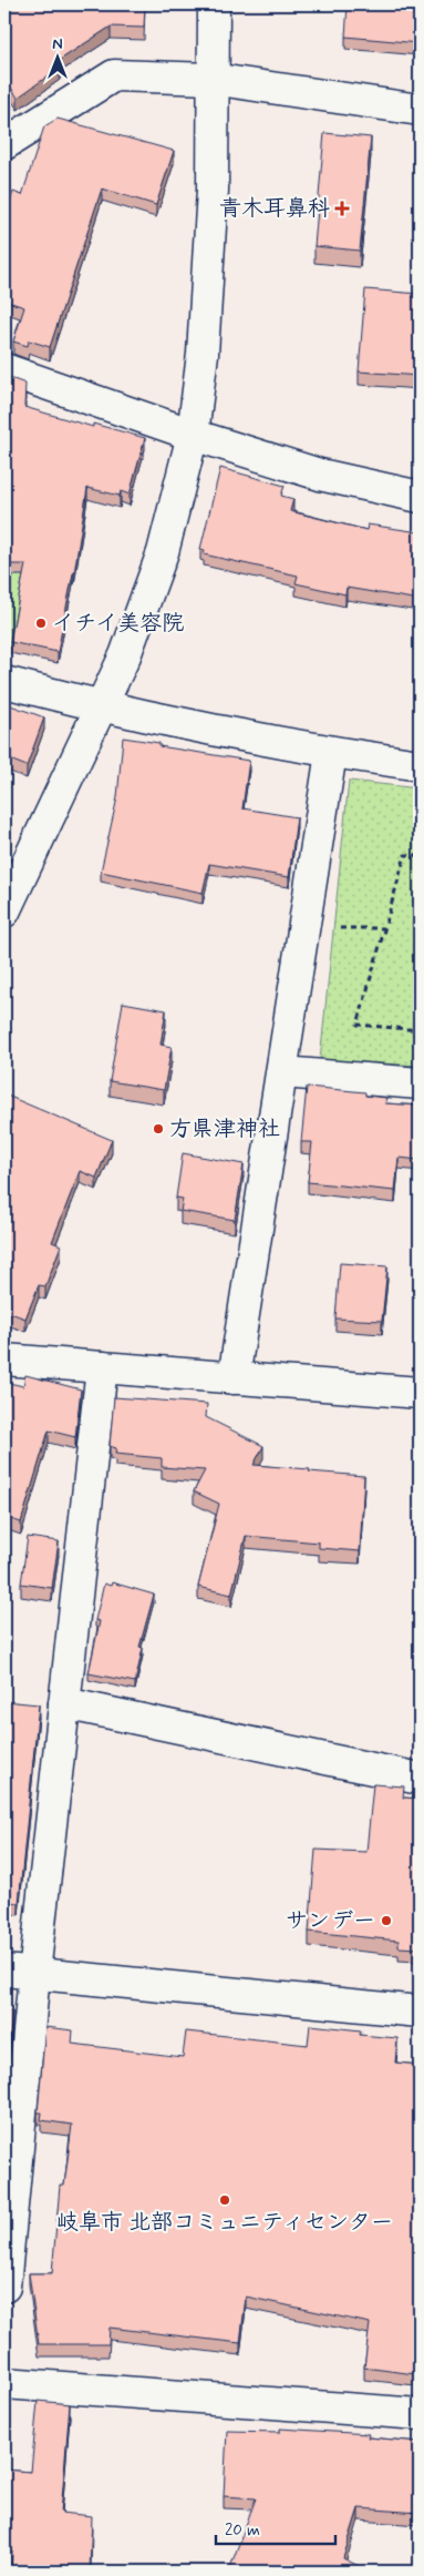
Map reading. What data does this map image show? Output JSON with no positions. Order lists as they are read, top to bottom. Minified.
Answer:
{"places":{"health":["青木耳鼻科"],"other":["イチイ美容院","方県津神社","サンデー","岐阜市 北部コミュニティセンター"]},"scale_bar":"20 m","north":"top"}
